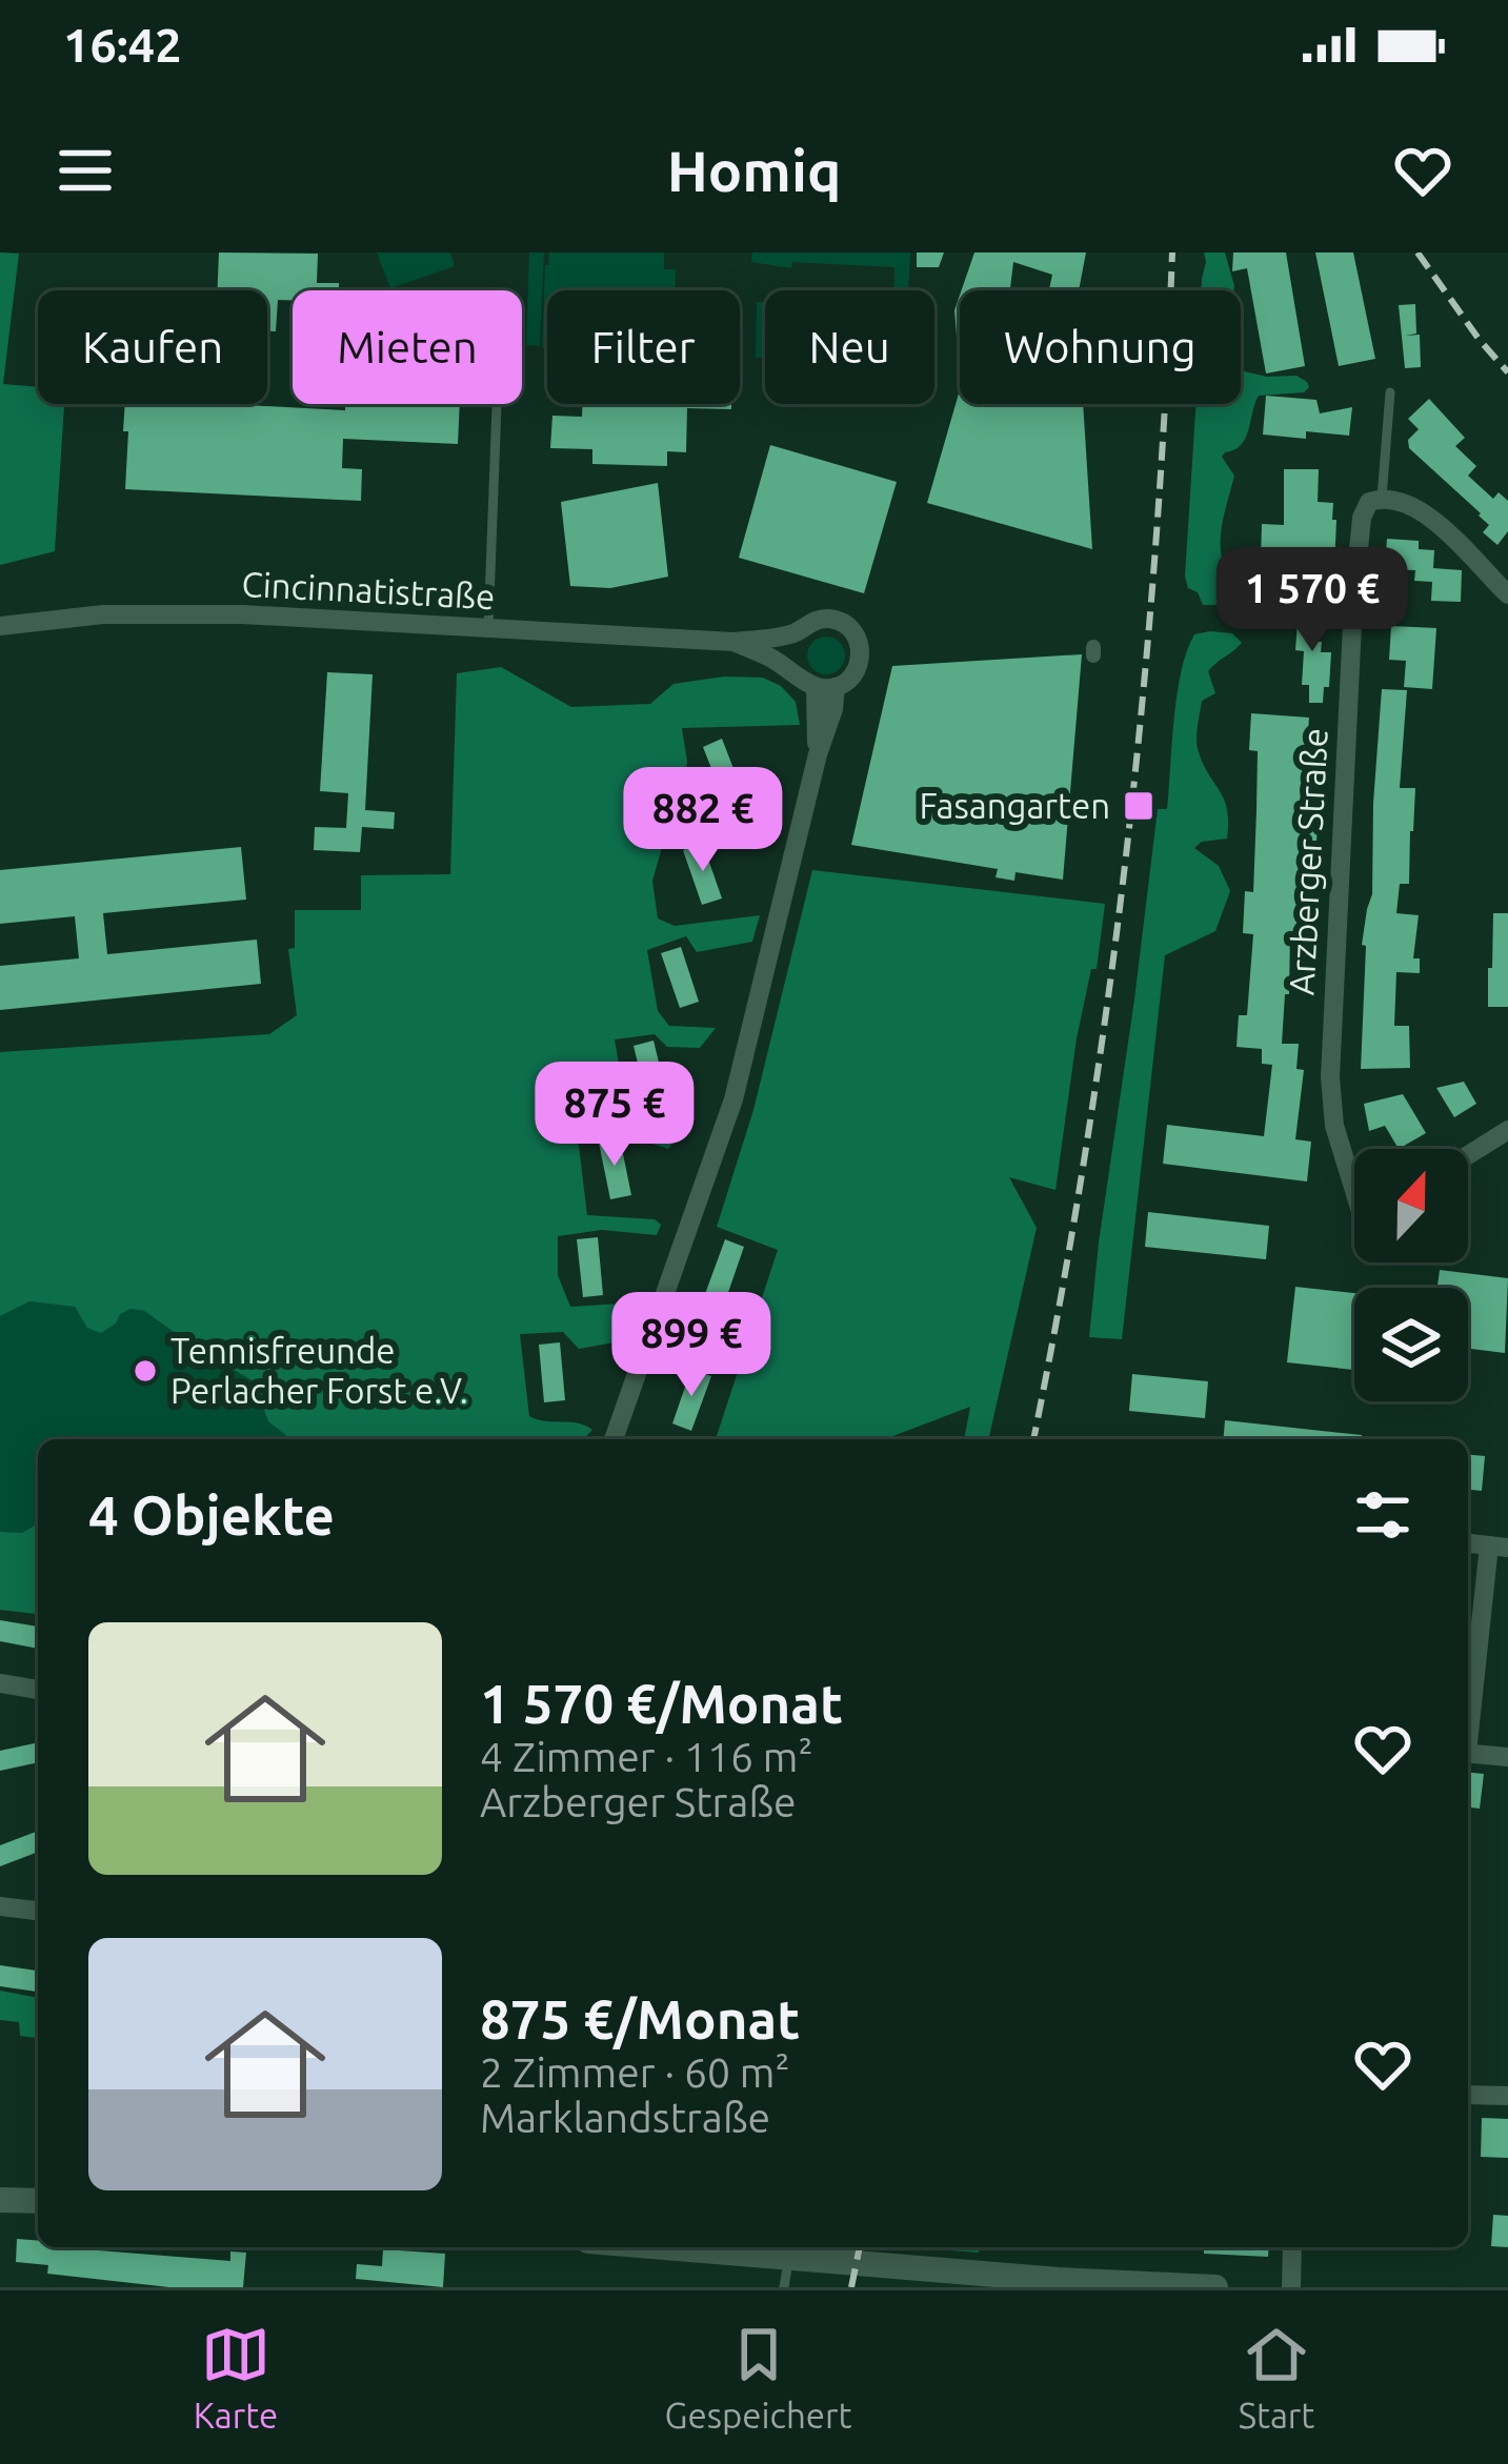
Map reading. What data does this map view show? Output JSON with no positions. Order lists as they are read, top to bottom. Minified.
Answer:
{"streets":{"street":["Cincinnatistraße","Arzberger Straße"]},"places":{"transit":["Fasangarten"],"other":["Tennisfreunde Perlacher Forst e.V."]},"north":"top","page":{"status":"16:42","header":"Homiq","chip":["Kaufen","Mieten","Filter","Neu","Wohnung"],"price":["1 570 €","882 €","875 €","899 €"],"heading":"4 Objekte","list":[{"name":"1 570 €/Monat","note":"4 Zimmer · 116 m² · Arzberger Straße"},{"name":"875 €/Monat","note":"2 Zimmer · 60 m² · Marklandstraße"}],"tabs":["Karte","Gespeichert","Start"]}}
